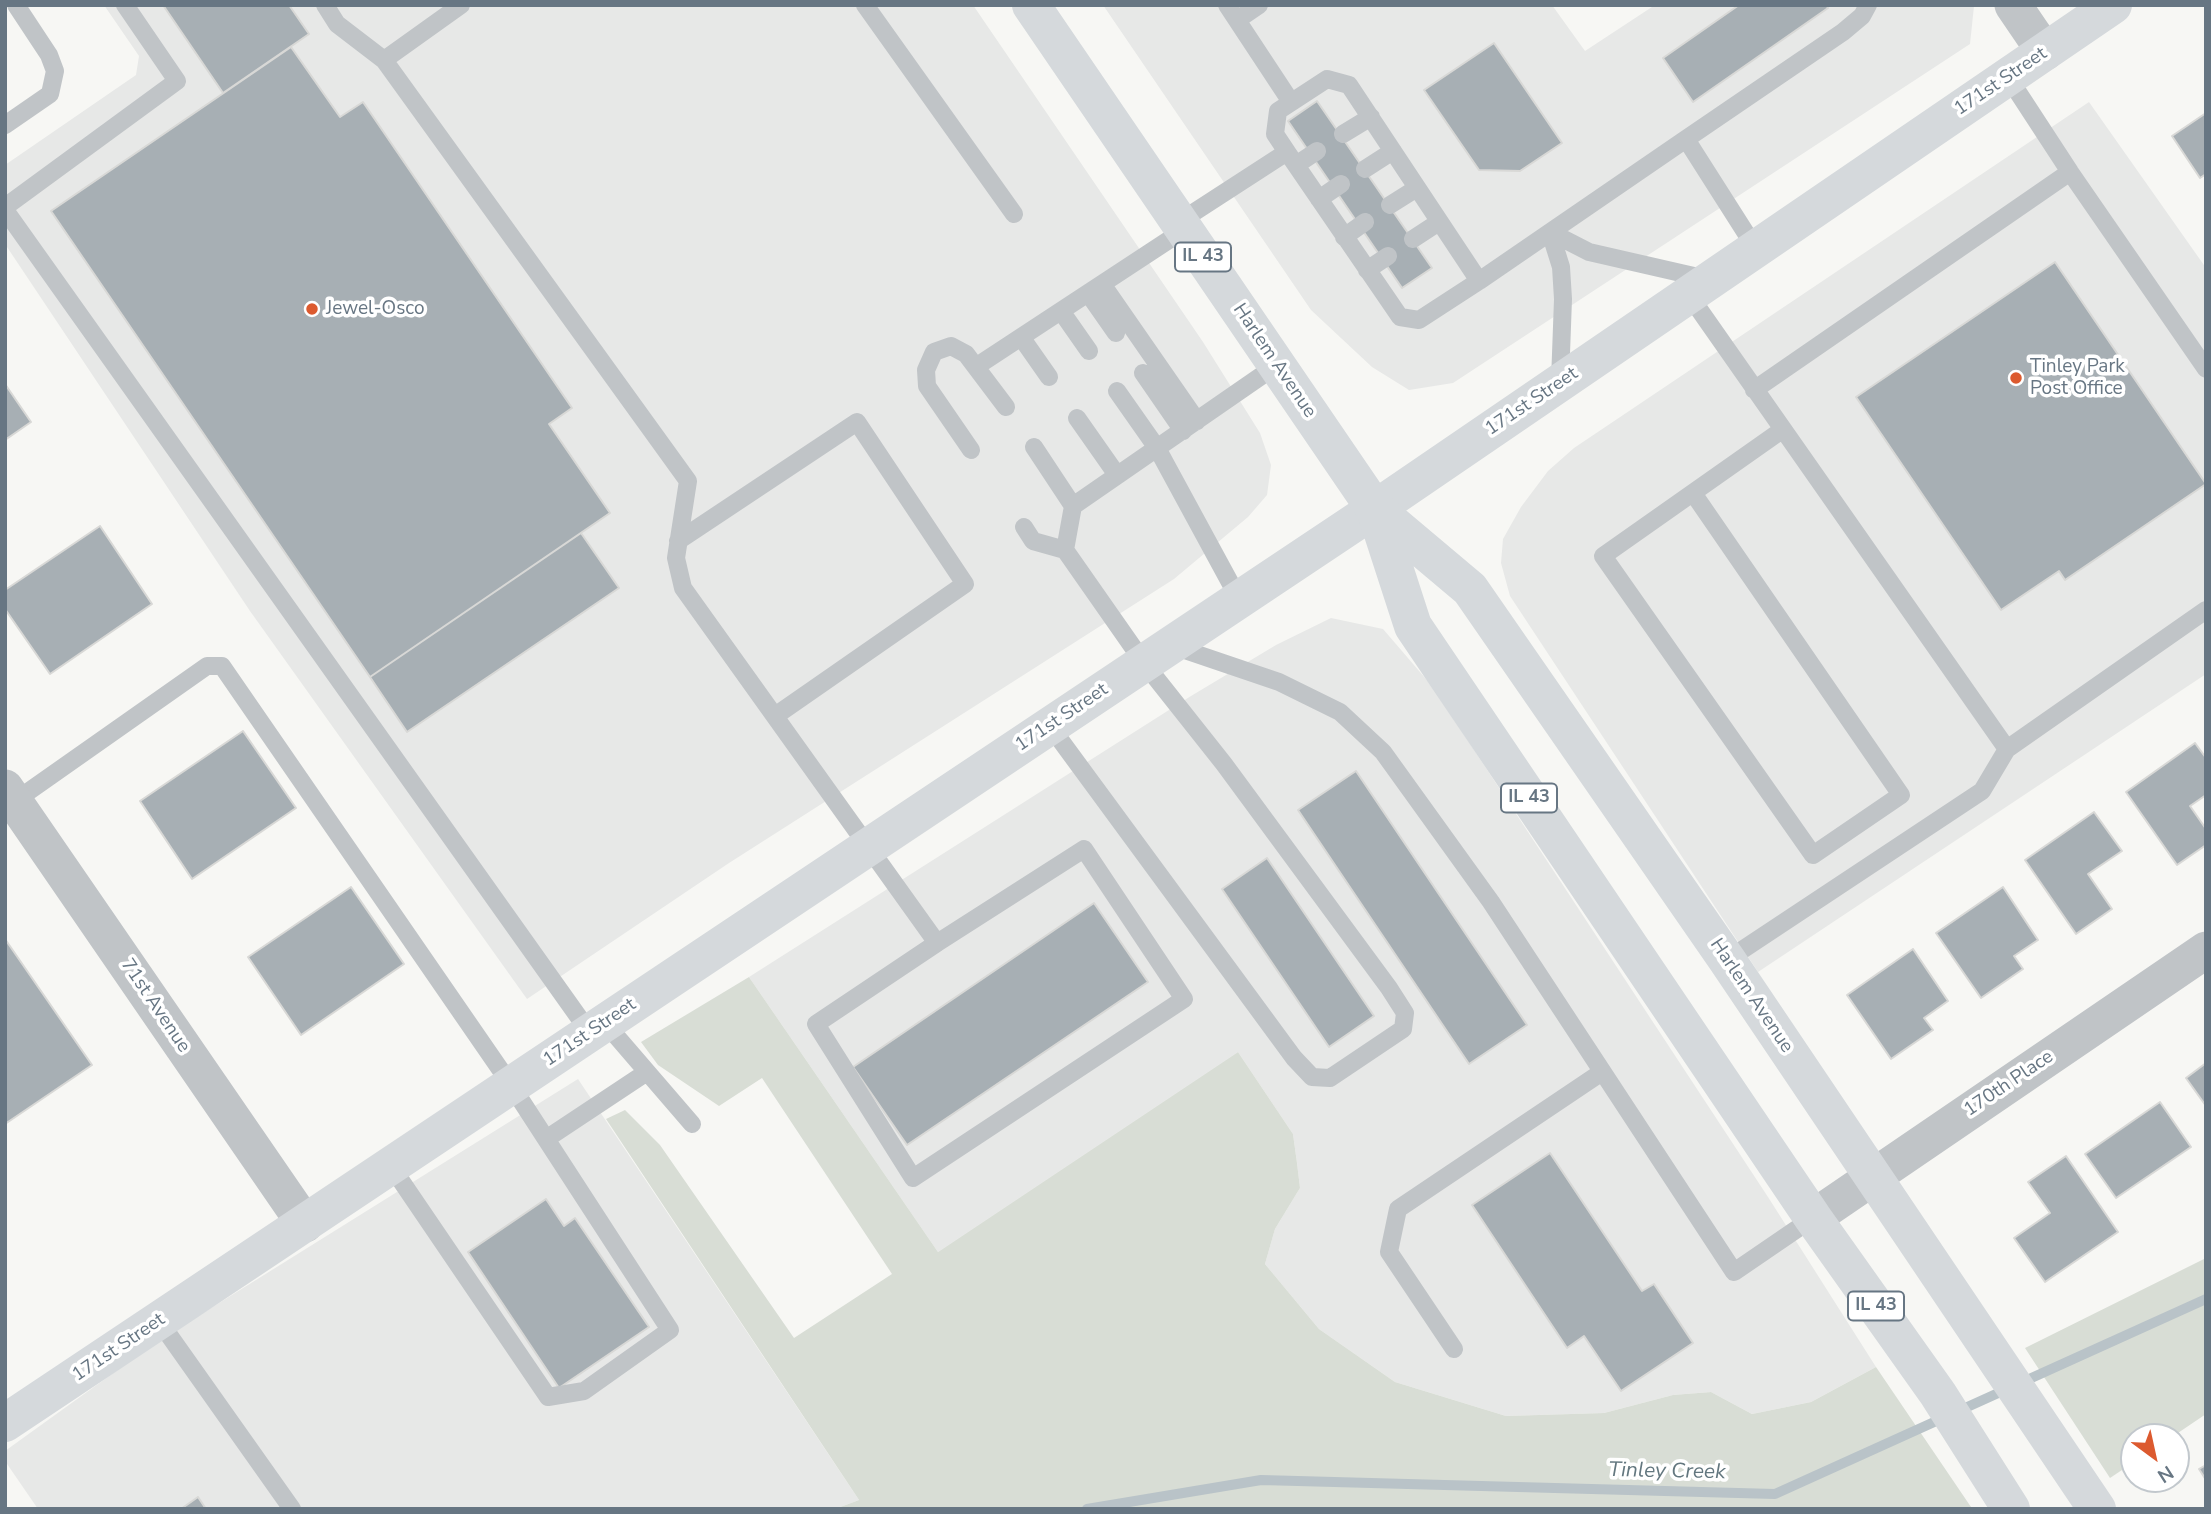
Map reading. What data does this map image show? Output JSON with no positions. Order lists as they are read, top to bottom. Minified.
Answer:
{"streets":{"main road":["171st Street","IL 43","Harlem Avenue"],"street":["71st Avenue","170th Place"]},"crossings":[["171st Street","Harlem Avenue"],["171st Street","71st Avenue"],["Harlem Avenue","170th Place"]],"water":["Tinley Creek"],"places":["Jewel-Osco","Tinley Park Post Office"],"north":"bottom right"}
